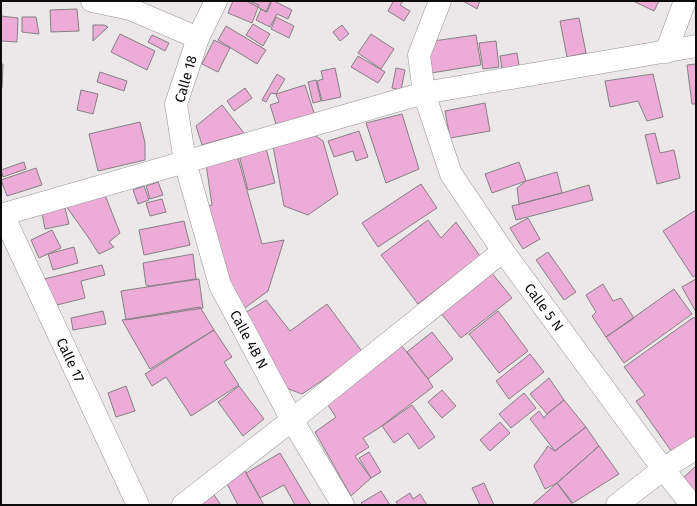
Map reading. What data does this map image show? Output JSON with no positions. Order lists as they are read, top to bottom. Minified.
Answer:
{"streets":{"street":["Calle 18","Calle 5 N","Calle 4B N","Calle 17"]},"crossings":[["Calle 18","Calle 4B N"]]}
